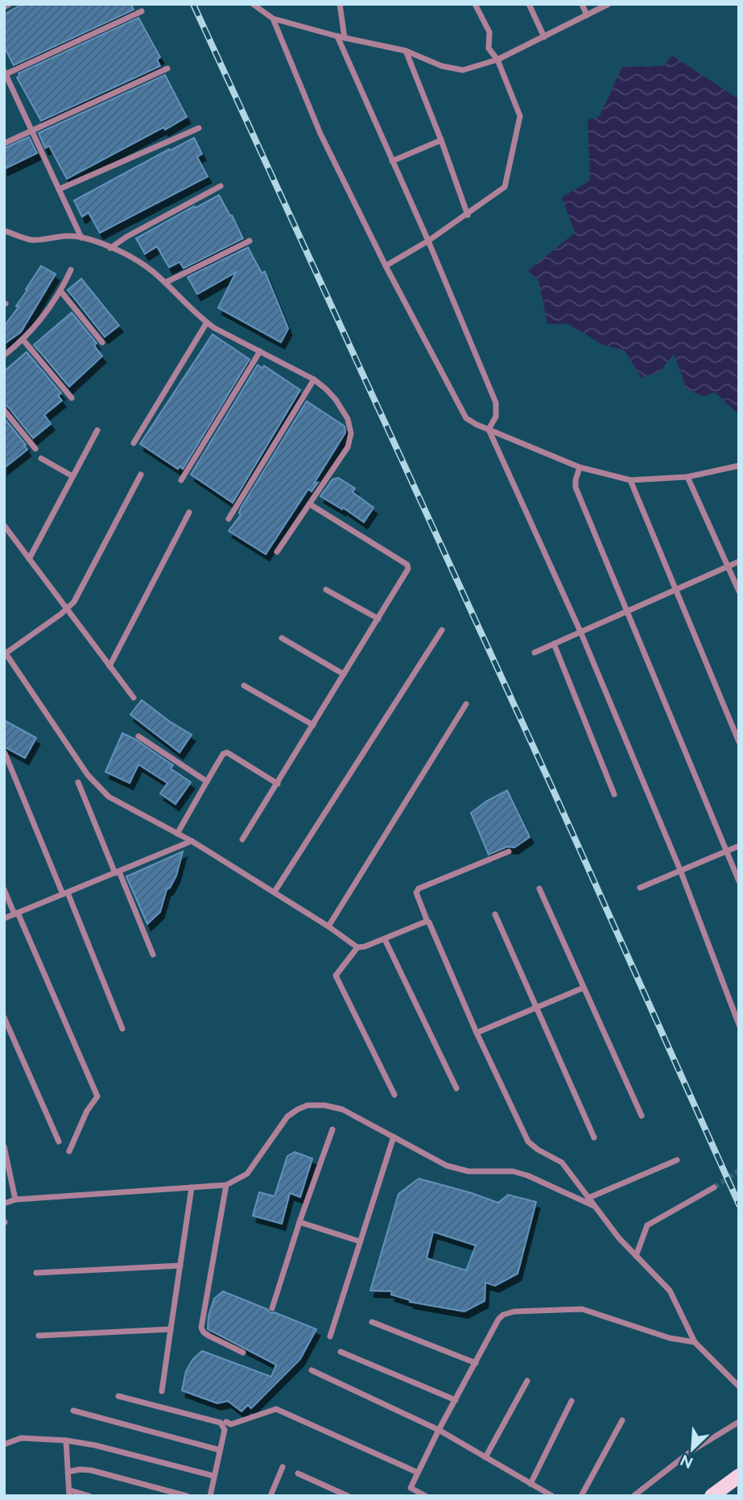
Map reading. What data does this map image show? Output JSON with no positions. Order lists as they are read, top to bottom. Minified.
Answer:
{"north":"bottom left"}
